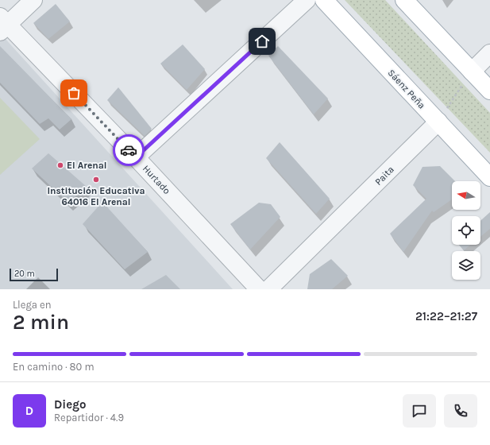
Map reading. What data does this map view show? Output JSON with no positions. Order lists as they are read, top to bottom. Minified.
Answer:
{"streets":{"main road":["Sáenz Peña"],"street":["Paita","Hurtado"]},"crossings":[["Sáenz Peña","Paita"]],"places":["El Arenal","Institución Educativa 64016 El Arenal"],"scale_bar":"20 m","north":"left","page":{"scale":"20 m","heading":["2 min","Llega en","21:22–21:27"],"panel":["Diego","Repartidor · 4.9"],"bar":"En camino · 80 m","round":"D"}}
